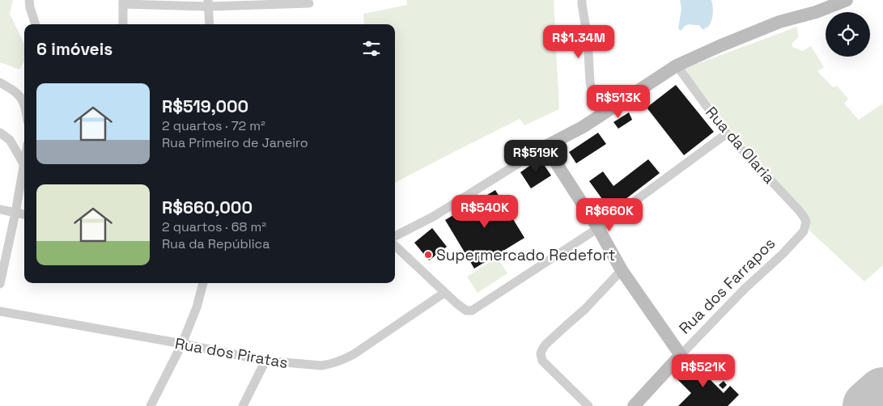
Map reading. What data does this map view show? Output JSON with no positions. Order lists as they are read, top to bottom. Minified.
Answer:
{"streets":{"street":["Rua da Olaria","Rua dos Farrapos","Rua dos Piratas"]},"crossings":[["Rua da Olaria","Rua dos Farrapos"]],"places":["Supermercado Redefort"],"page":{"heading":"6 imóveis","price":["R$1.34M","R$513K","R$519K","R$540K","R$660K","R$521K"],"list":[{"name":"R$519,000","note":"2 quartos · 72 m² · Rua Primeiro de Janeiro"},{"name":"R$660,000","note":"2 quartos · 68 m² · Rua da República"}]}}
